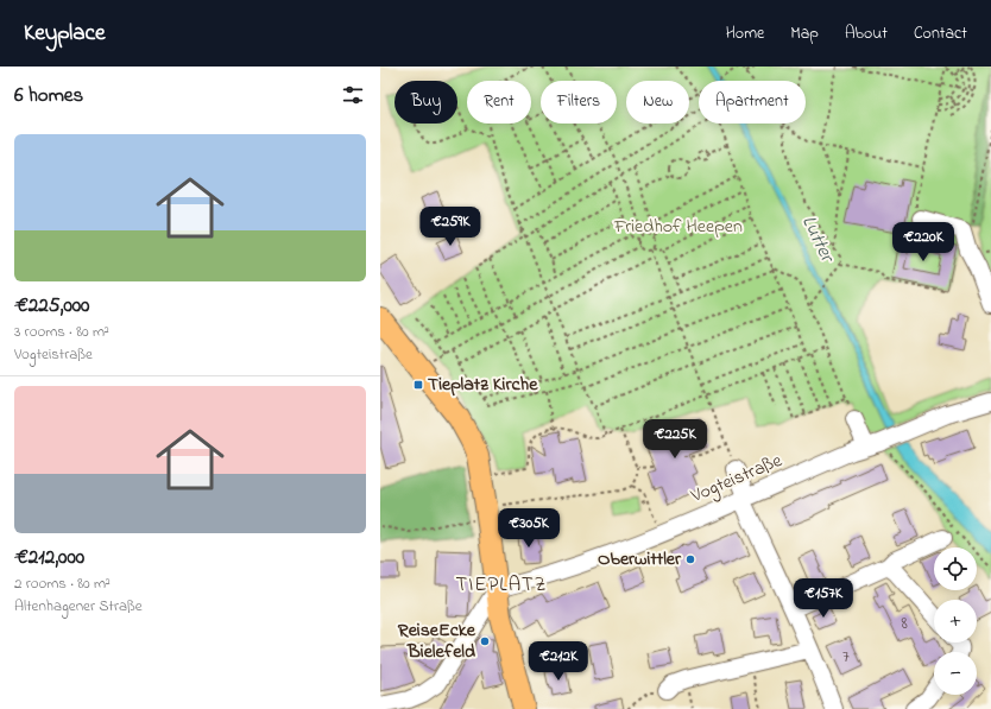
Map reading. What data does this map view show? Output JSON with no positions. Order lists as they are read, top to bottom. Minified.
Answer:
{"streets":{"street":["Vogteistraße"]},"districts":["TIEPLATZ"],"water":["Lutter"],"parks":["Friedhof Heepen"],"places":{"transit":["Tieplatz Kirche"],"other":["Oberwittler","ReiseEcke Bielefeld"]},"house_numbers":["8","7"],"page":{"header":"Keyplace","nav":["Home","Map","About","Contact"],"heading":"6 homes","chip":["Buy","Rent","Filters","New","Apartment"],"list":[{"name":"€225,000","note":"3 rooms · 80 m² · Vogteistraße"},{"name":"€212,000","note":"2 rooms · 80 m² · Altenhagener Straße"}],"price":["€259K","€220K","€225K","€305K","€157K","€212K"],"map_buttons":["+","−"]}}
